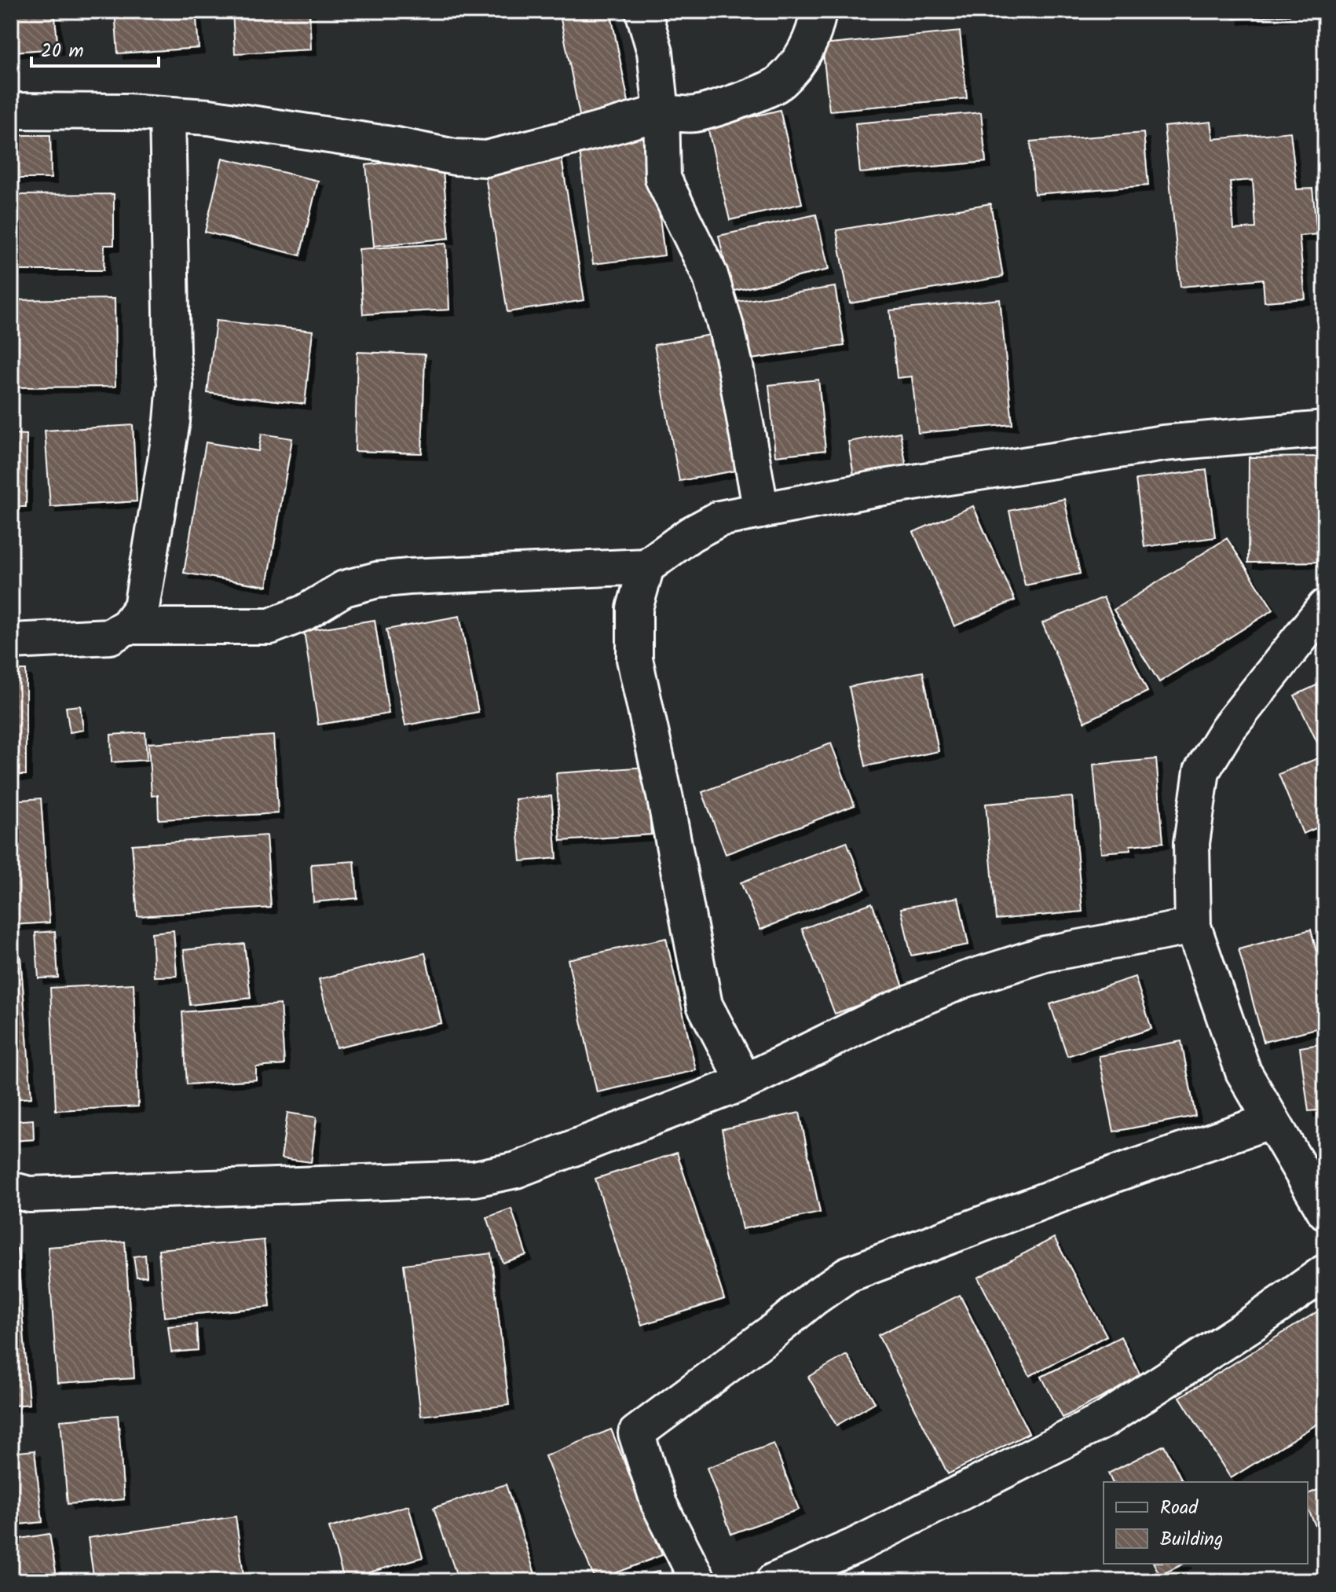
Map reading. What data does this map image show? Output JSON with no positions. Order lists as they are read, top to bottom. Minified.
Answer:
{"legend":["Road","Building"],"scale_bar":"20 m"}
